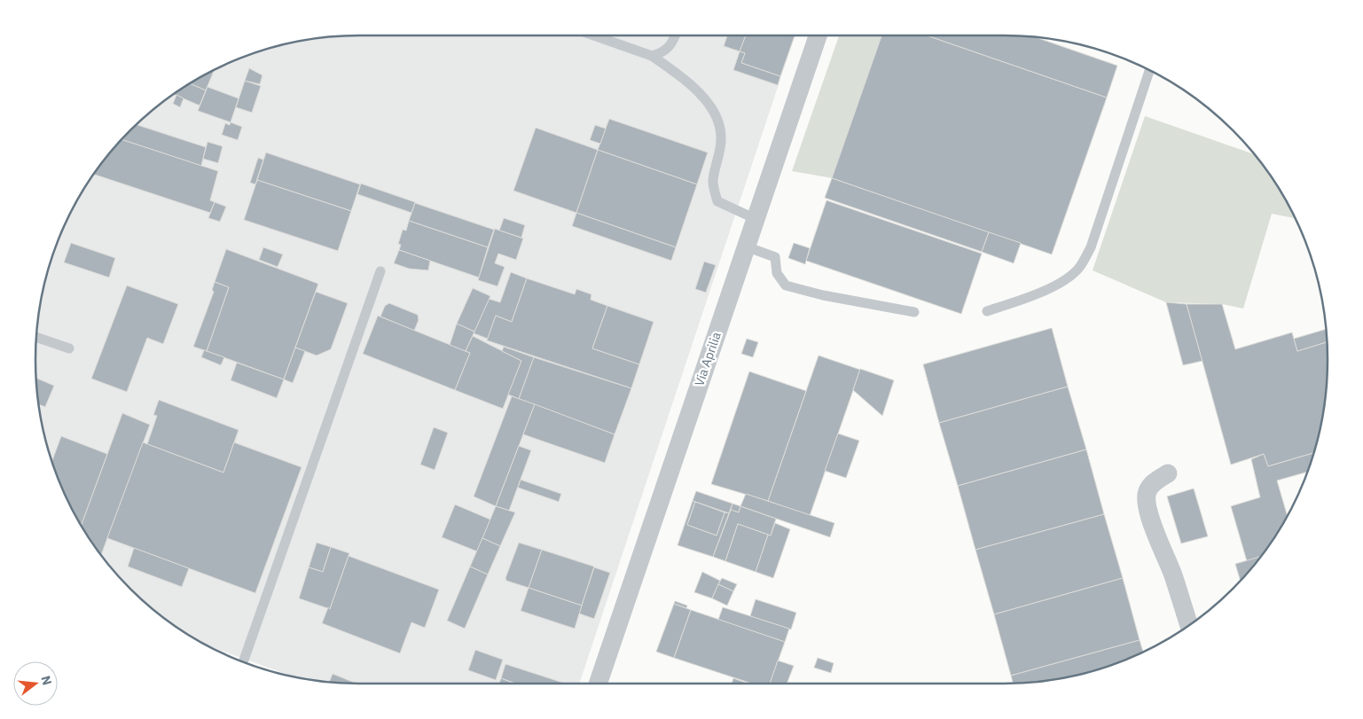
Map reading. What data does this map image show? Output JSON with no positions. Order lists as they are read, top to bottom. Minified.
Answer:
{"streets":{"street":["Via Aprilia"]},"north":"right"}
